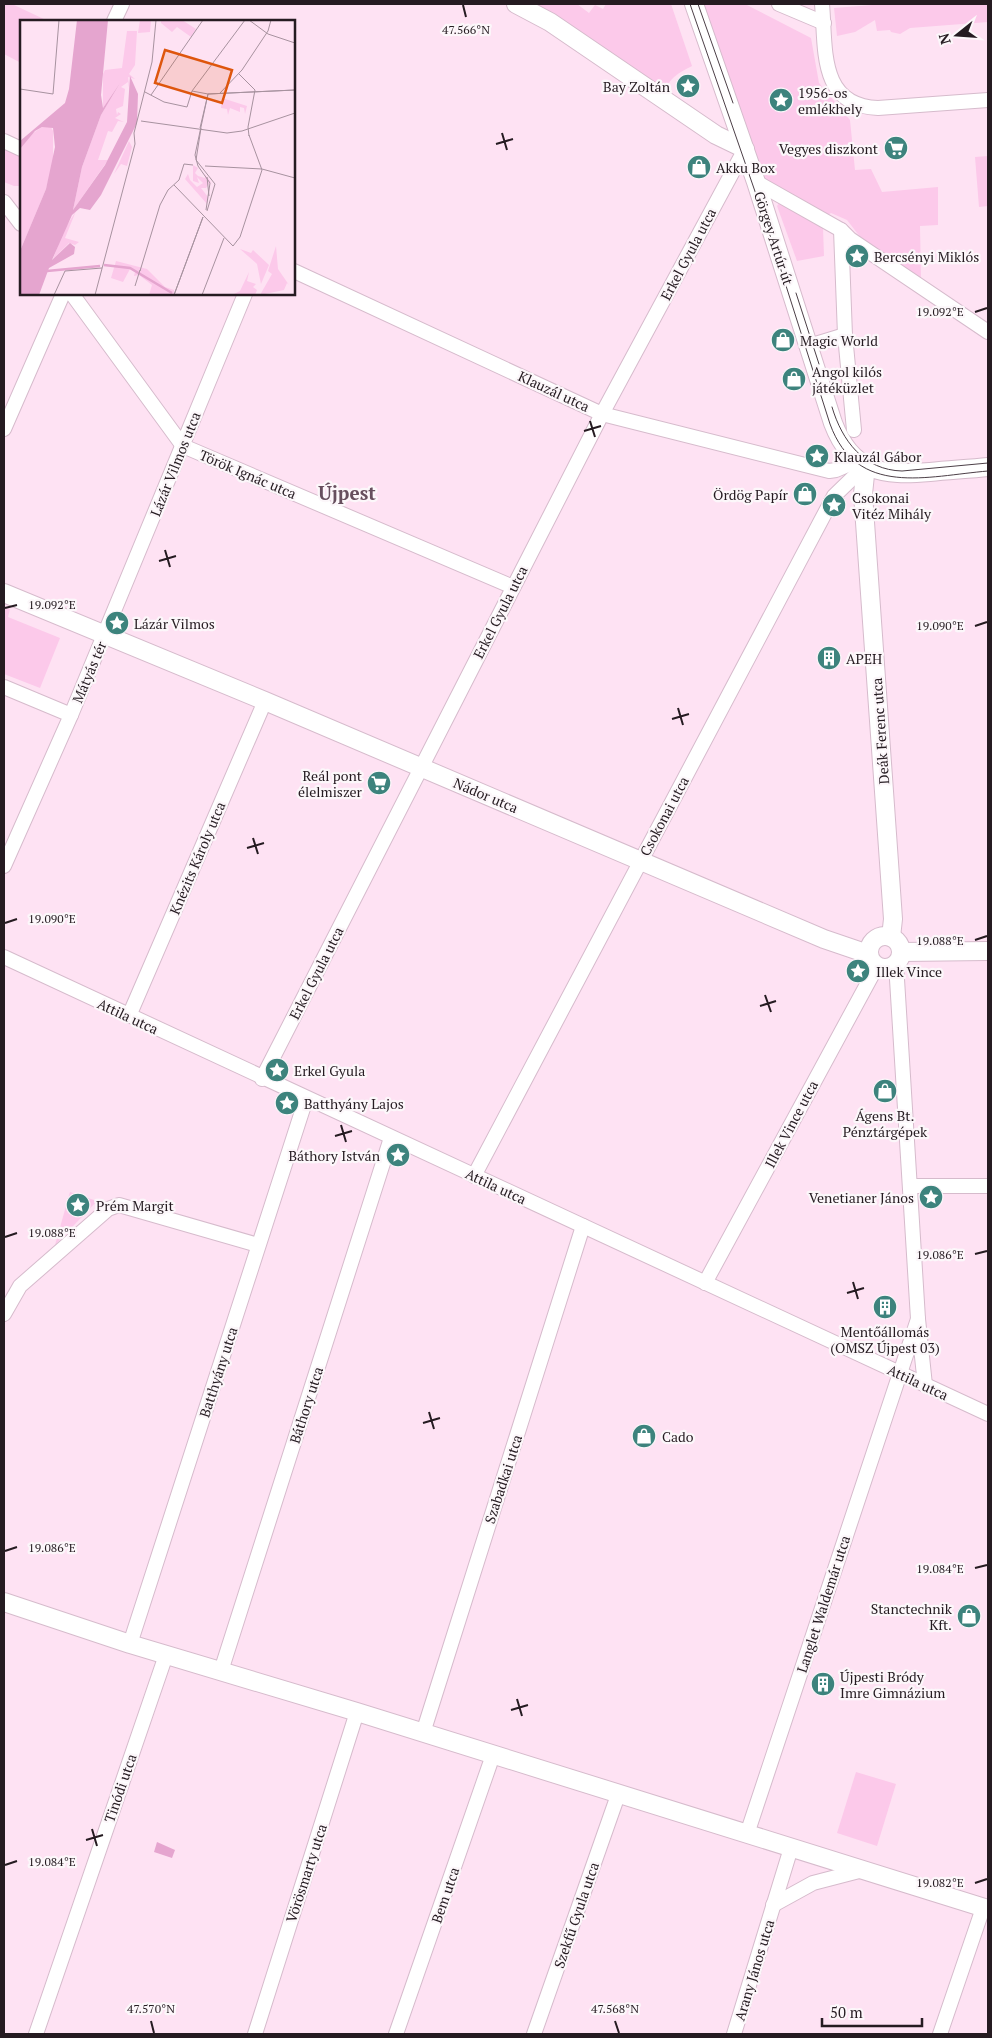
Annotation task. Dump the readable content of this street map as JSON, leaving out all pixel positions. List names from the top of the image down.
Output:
{
  "streets": {
    "street": [
      "Görgey Artúr út",
      "Erkel Gyula utca",
      "Klauzál utca",
      "Lázár Vilmos utca",
      "Török Ignác utca",
      "Mátyás tér",
      "Deák Ferenc utca",
      "Nádor utca",
      "Csokonai utca",
      "Knézits Károly utca",
      "Attila utca",
      "Illek Vince utca",
      "Batthyány utca",
      "Báthory utca",
      "Szabadkai utca",
      "Langlet Waldemár utca",
      "Tinódi utca",
      "Vörösmarty utca",
      "Bem utca",
      "Szekfű Gyula utca",
      "Arany János utca"
    ]
  },
  "crossings": [
    ["Görgey Artúr út", "Erkel Gyula utca"],
    ["Görgey Artúr út", "Deák Ferenc utca"],
    ["Görgey Artúr út", "Csokonai utca"],
    ["Erkel Gyula utca", "Klauzál utca"],
    ["Erkel Gyula utca", "Török Ignác utca"],
    ["Erkel Gyula utca", "Nádor utca"],
    ["Erkel Gyula utca", "Attila utca"],
    ["Lázár Vilmos utca", "Török Ignác utca"],
    ["Lázár Vilmos utca", "Mátyás tér"],
    ["Lázár Vilmos utca", "Nádor utca"],
    ["Mátyás tér", "Nádor utca"],
    ["Deák Ferenc utca", "Nádor utca"],
    ["Deák Ferenc utca", "Csokonai utca"],
    ["Deák Ferenc utca", "Illek Vince utca"],
    ["Nádor utca", "Csokonai utca"],
    ["Nádor utca", "Knézits Károly utca"],
    ["Nádor utca", "Illek Vince utca"],
    ["Csokonai utca", "Attila utca"],
    ["Knézits Károly utca", "Attila utca"],
    ["Attila utca", "Illek Vince utca"],
    ["Attila utca", "Batthyány utca"],
    ["Attila utca", "Báthory utca"],
    ["Attila utca", "Szabadkai utca"],
    ["Attila utca", "Langlet Waldemár utca"]
  ],
  "districts": ["Újpest"],
  "places": {
    "place": [
      "Bay Zoltán",
      "1956-os emlékhely",
      "Bercsényi Miklós",
      "Klauzál Gábor",
      "Csokonai Vitéz Mihály",
      "Lázár Vilmos",
      "Illek Vince",
      "Erkel Gyula",
      "Batthyány Lajos",
      "Báthory István",
      "Venetianer János",
      "Prém Margit"
    ],
    "supermarket": ["Vegyes diszkont", "Reál pont élelmiszer"],
    "shop": [
      "Akku Box",
      "Magic World",
      "Angol kilós játéküzlet",
      "Ördög Papír",
      "Ágens Bt. Pénztárgépek",
      "Cado",
      "Stanctechnik Kft."
    ],
    "building": ["APEH", "Mentőállomás (OMSZ Újpest 03)", "Újpesti Bródy Imre Gimnázium"]
  },
  "scale_bar": "50 m",
  "north": "left",
  "coordinates": [
    "47.566°N",
    "19.092°E",
    "19.090°E",
    "19.088°E",
    "19.086°E",
    "19.084°E",
    "19.082°E",
    "47.570°N",
    "47.568°N"
  ]
}
